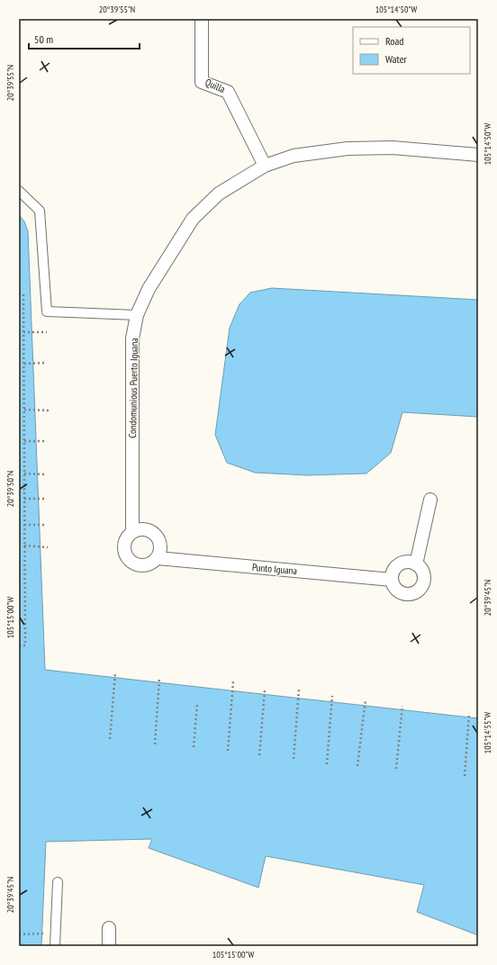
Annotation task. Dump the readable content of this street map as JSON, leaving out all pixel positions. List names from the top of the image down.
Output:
{
  "streets": {
    "street": ["Quilla", "Condomunious Puerto Iguana", "Punto Iguana"]
  },
  "crossings": [
    ["Quilla", "Condomunious Puerto Iguana"],
    ["Condomunious Puerto Iguana", "Punto Iguana"]
  ],
  "legend": ["Road", "Water"],
  "scale_bar": "50 m",
  "coordinates": [
    "20°39'55\"N",
    "105°14'50\"W",
    "20°39'50\"N",
    "20°39'45\"N",
    "105°15'00\"W",
    "105°14'55\"W"
  ]
}
